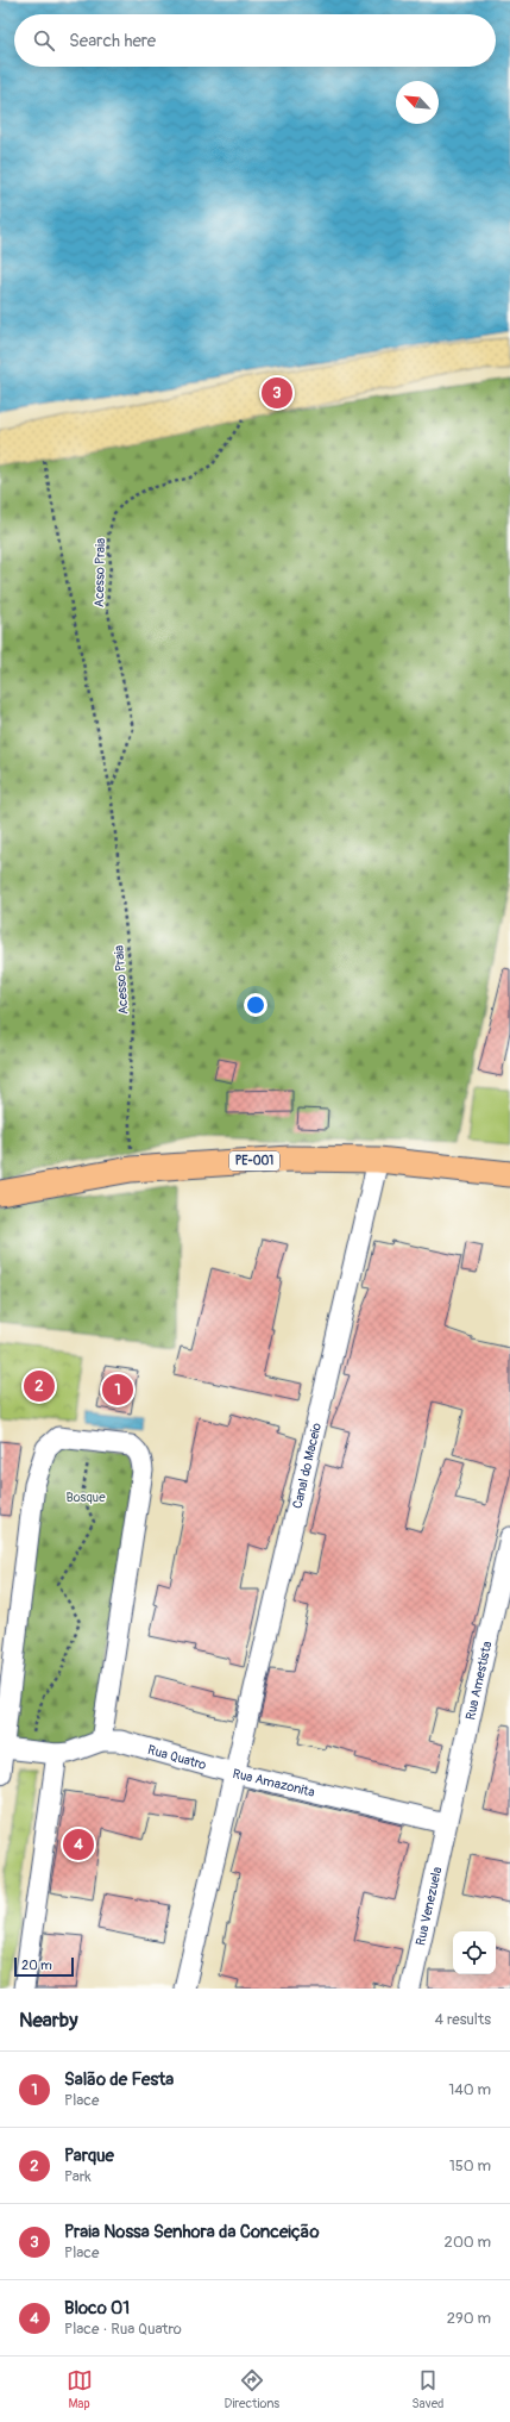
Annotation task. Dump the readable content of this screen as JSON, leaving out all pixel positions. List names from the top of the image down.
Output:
{
  "streets": {
    "main road": ["PE-001"],
    "street": [
      "Canal do Maceio",
      "Rua Amestista",
      "Rua Quatro",
      "Rua Amazonita",
      "Rua Venezuela"
    ],
    "path": ["Acesso Praia"]
  },
  "crossings": [
    ["Acesso Praia", "PE-001"],
    ["PE-001", "Canal do Maceio"],
    ["Canal do Maceio", "Rua Quatro"],
    ["Canal do Maceio", "Rua Amazonita"],
    ["Rua Amestista", "Rua Amazonita"],
    ["Rua Amestista", "Rua Venezuela"],
    ["Rua Quatro", "Rua Amazonita"],
    ["Rua Amazonita", "Rua Venezuela"]
  ],
  "parks": ["Bosque"],
  "scale_bar": "20 m",
  "north": "top left",
  "page": {
    "search": "Search here",
    "pins": [
      "3",
      "2",
      "1",
      "4"
    ],
    "scale": "20 m",
    "heading": ["Nearby", "4 results"],
    "list": [
      {
        "mark": "1",
        "name": "Salão de Festa",
        "note": "Place",
        "value": "140 m"
      },
      {
        "mark": "2",
        "name": "Parque",
        "note": "Park",
        "value": "150 m"
      },
      {
        "mark": "3",
        "name": "Praia Nossa Senhora da Conceição",
        "note": "Place",
        "value": "200 m"
      },
      {
        "mark": "4",
        "name": "Bloco 01",
        "note": "Place · Rua Quatro",
        "value": "290 m"
      }
    ],
    "nav": ["Map", "Directions", "Saved"]
  }
}
